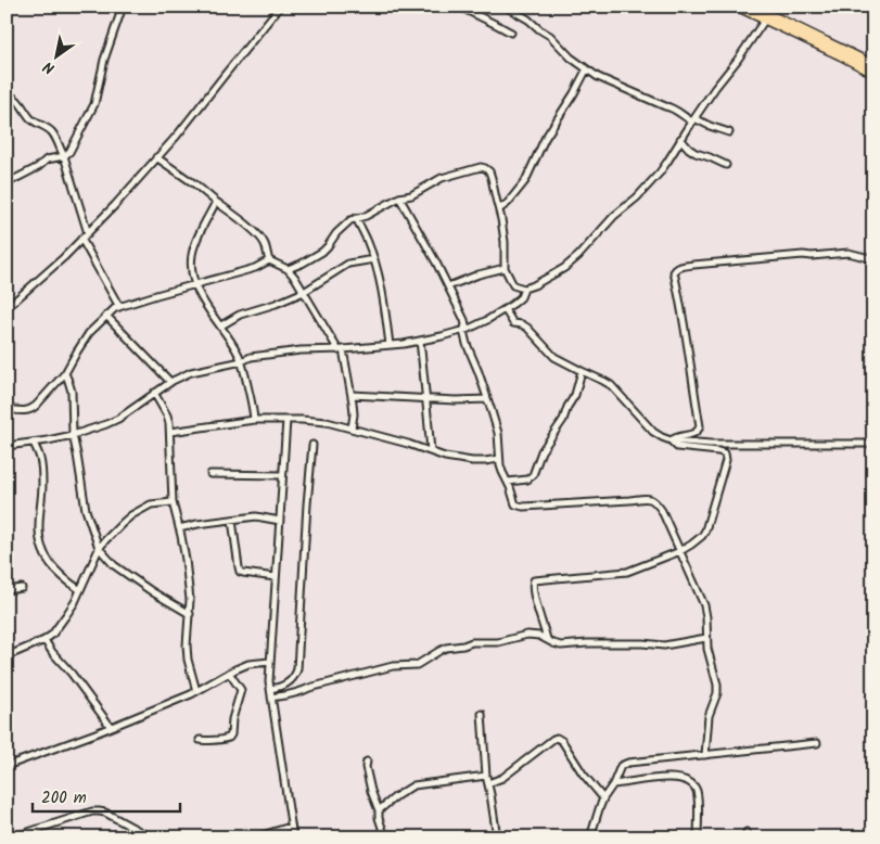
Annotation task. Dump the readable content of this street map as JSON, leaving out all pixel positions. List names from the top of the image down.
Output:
{
  "scale_bar": "200 m",
  "north": "bottom left"
}
